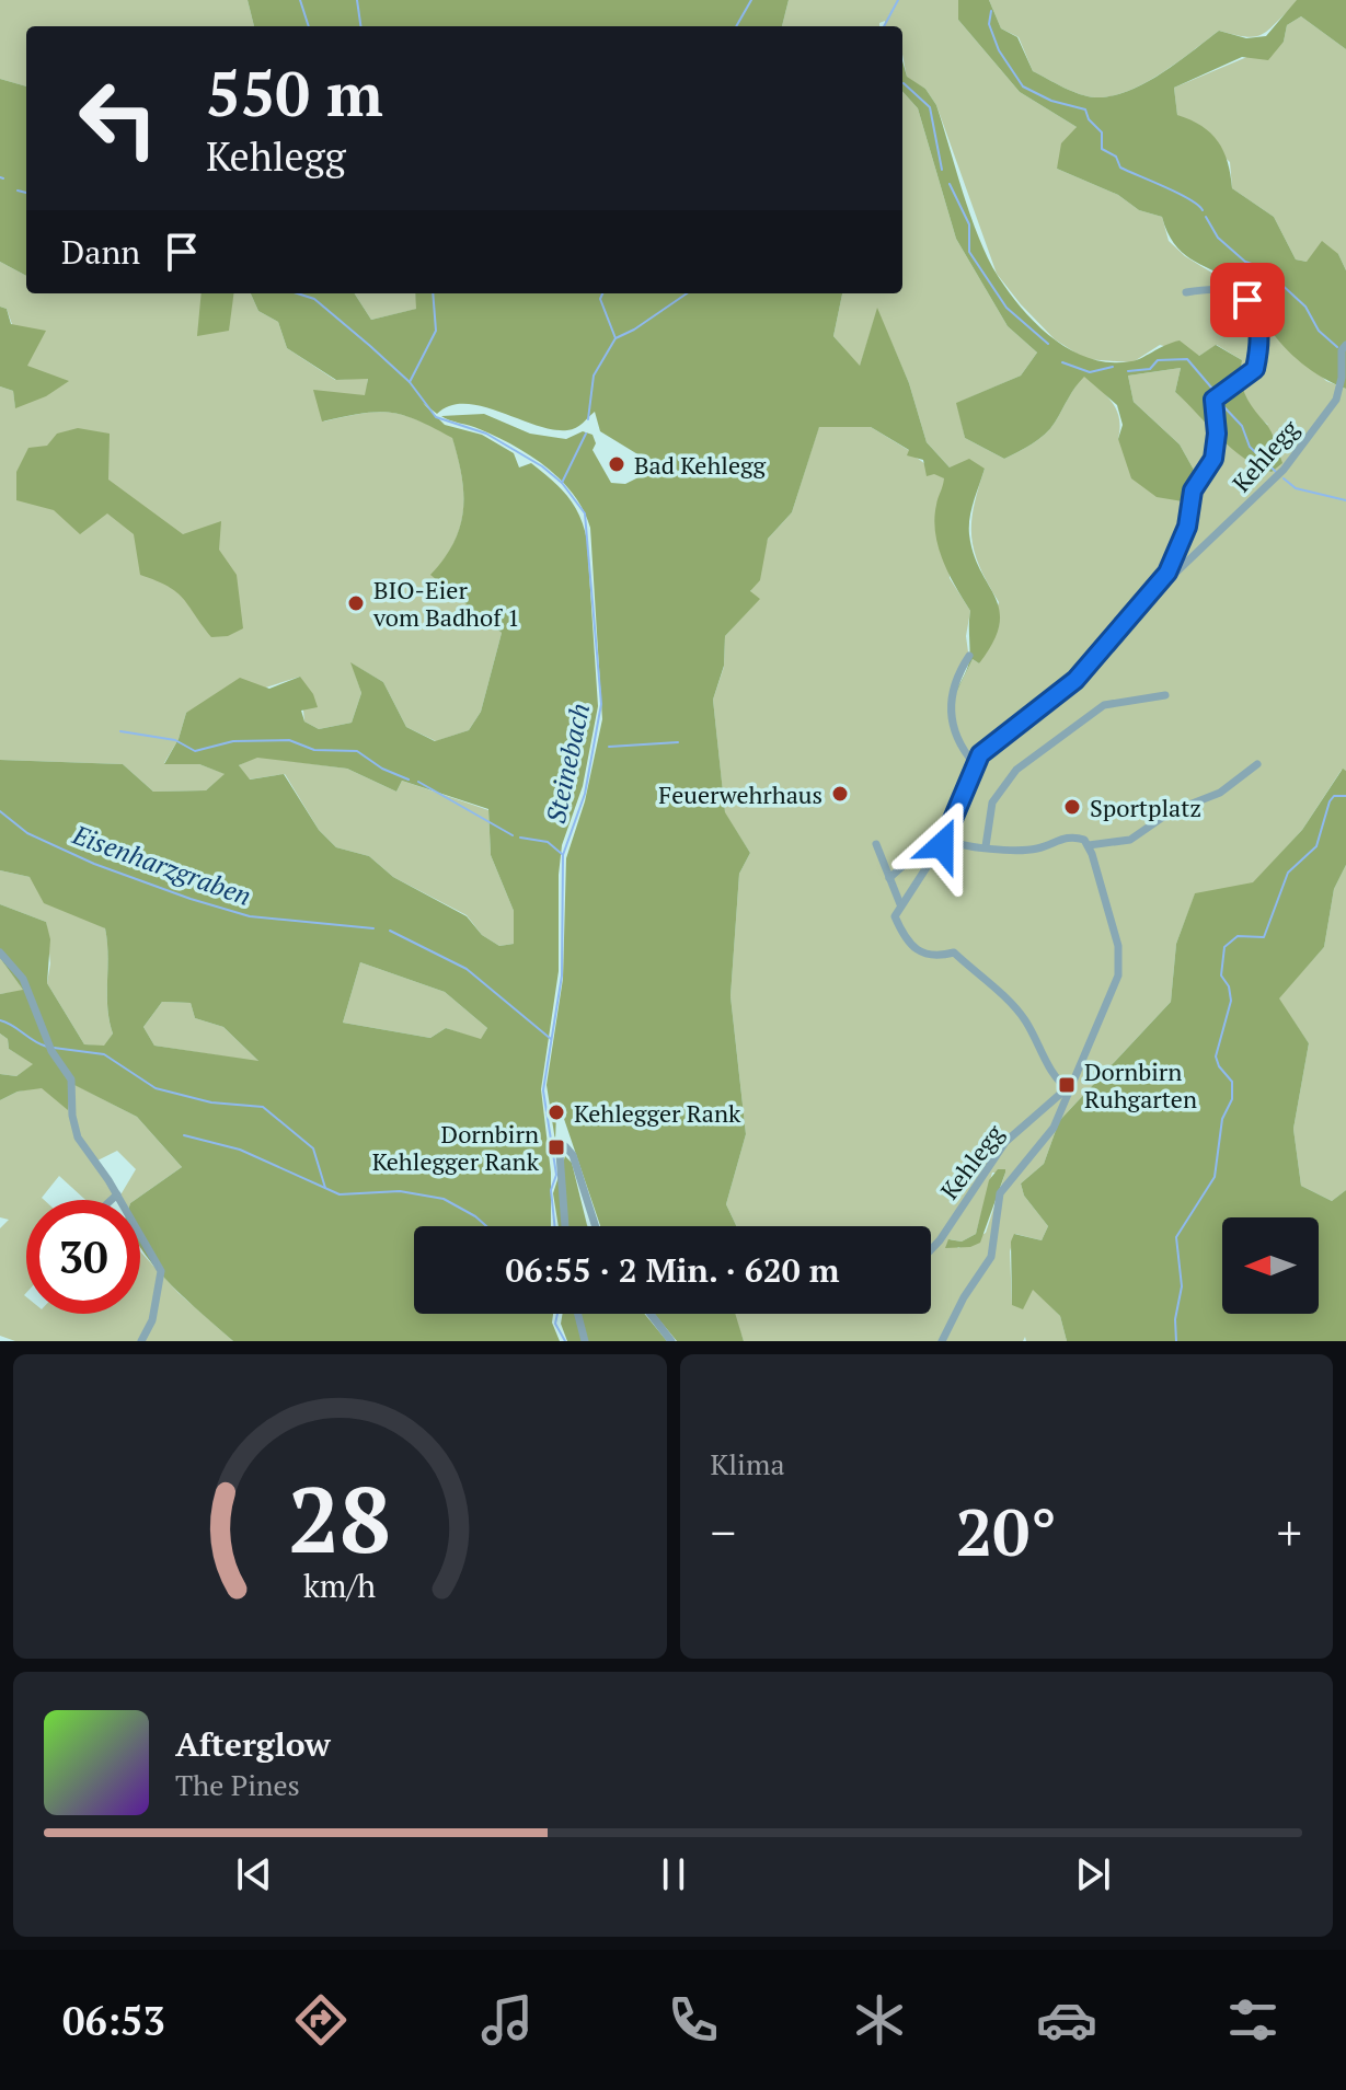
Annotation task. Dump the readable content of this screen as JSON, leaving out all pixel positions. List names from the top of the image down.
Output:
{
  "streets": {
    "street": ["Kehlegg"]
  },
  "water": ["Steinebach", "Eisenharzgraben"],
  "places": {
    "other": [
      "Bad Kehlegg",
      "BIO-Eier vom Badhof 1",
      "Feuerwehrhaus",
      "Sportplatz",
      "Kehlegger Rank"
    ],
    "transit": ["Dornbirn Ruhgarten", "Dornbirn Kehlegger Rank"]
  },
  "north": "left",
  "page": {
    "turn": ["550 m", "Kehlegg"],
    "then": "Dann",
    "limit": "30",
    "trip": "06:55 · 2 Min. · 620 m",
    "tile": "Klima",
    "heat": ["−", "20°", "+"],
    "song": ["Afterglow", "The Pines"],
    "tabs": "06:53",
    "gauge": ["28", "km/h"]
  }
}
